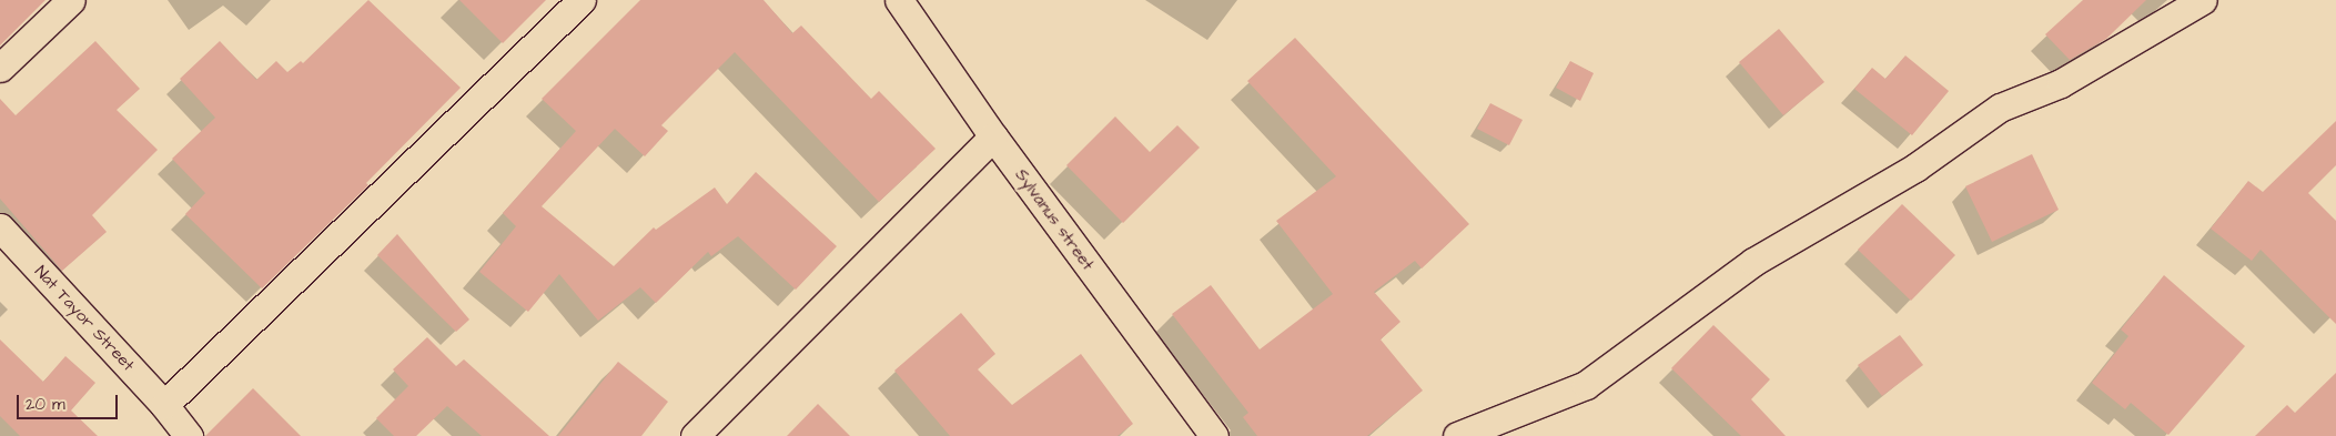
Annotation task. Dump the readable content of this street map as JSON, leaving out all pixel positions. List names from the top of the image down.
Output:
{
  "streets": {
    "street": ["Sylvanus street", "Nat Tayor Street"]
  },
  "scale_bar": "20 m"
}
